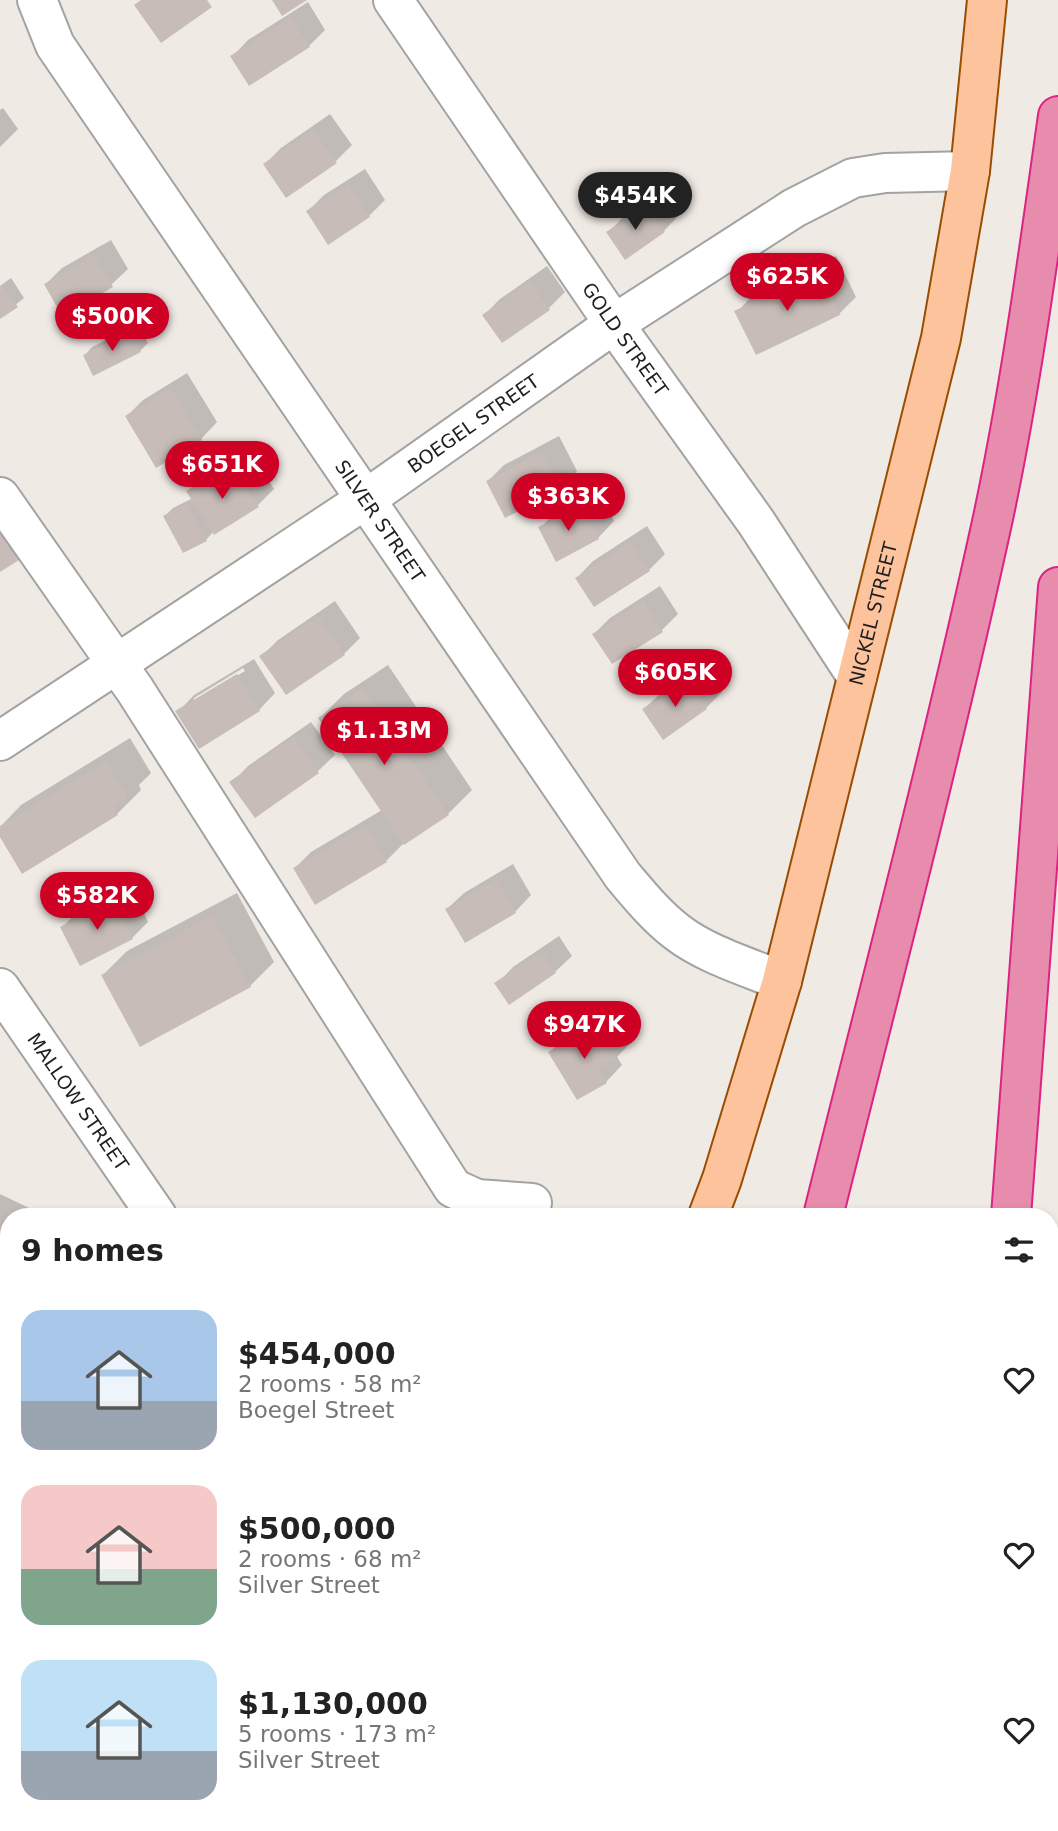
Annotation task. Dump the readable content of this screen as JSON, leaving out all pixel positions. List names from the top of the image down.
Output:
{
  "streets": {
    "main road": ["NICKEL STREET"],
    "street": [
      "GOLD STREET",
      "BOEGEL STREET",
      "SILVER STREET",
      "MALLOW STREET"
    ]
  },
  "crossings": [
    ["GOLD STREET", "BOEGEL STREET"],
    ["GOLD STREET", "NICKEL STREET"],
    ["BOEGEL STREET", "SILVER STREET"],
    ["BOEGEL STREET", "NICKEL STREET"],
    ["SILVER STREET", "NICKEL STREET"]
  ],
  "page": {
    "price": [
      "$454K",
      "$625K",
      "$500K",
      "$651K",
      "$363K",
      "$605K",
      "$1.13M",
      "$582K",
      "$947K"
    ],
    "heading": "9 homes",
    "list": [
      {
        "name": "$454,000",
        "note": "2 rooms · 58 m² · Boegel Street"
      },
      {
        "name": "$500,000",
        "note": "2 rooms · 68 m² · Silver Street"
      },
      {
        "name": "$1,130,000",
        "note": "5 rooms · 173 m² · Silver Street"
      }
    ]
  }
}
